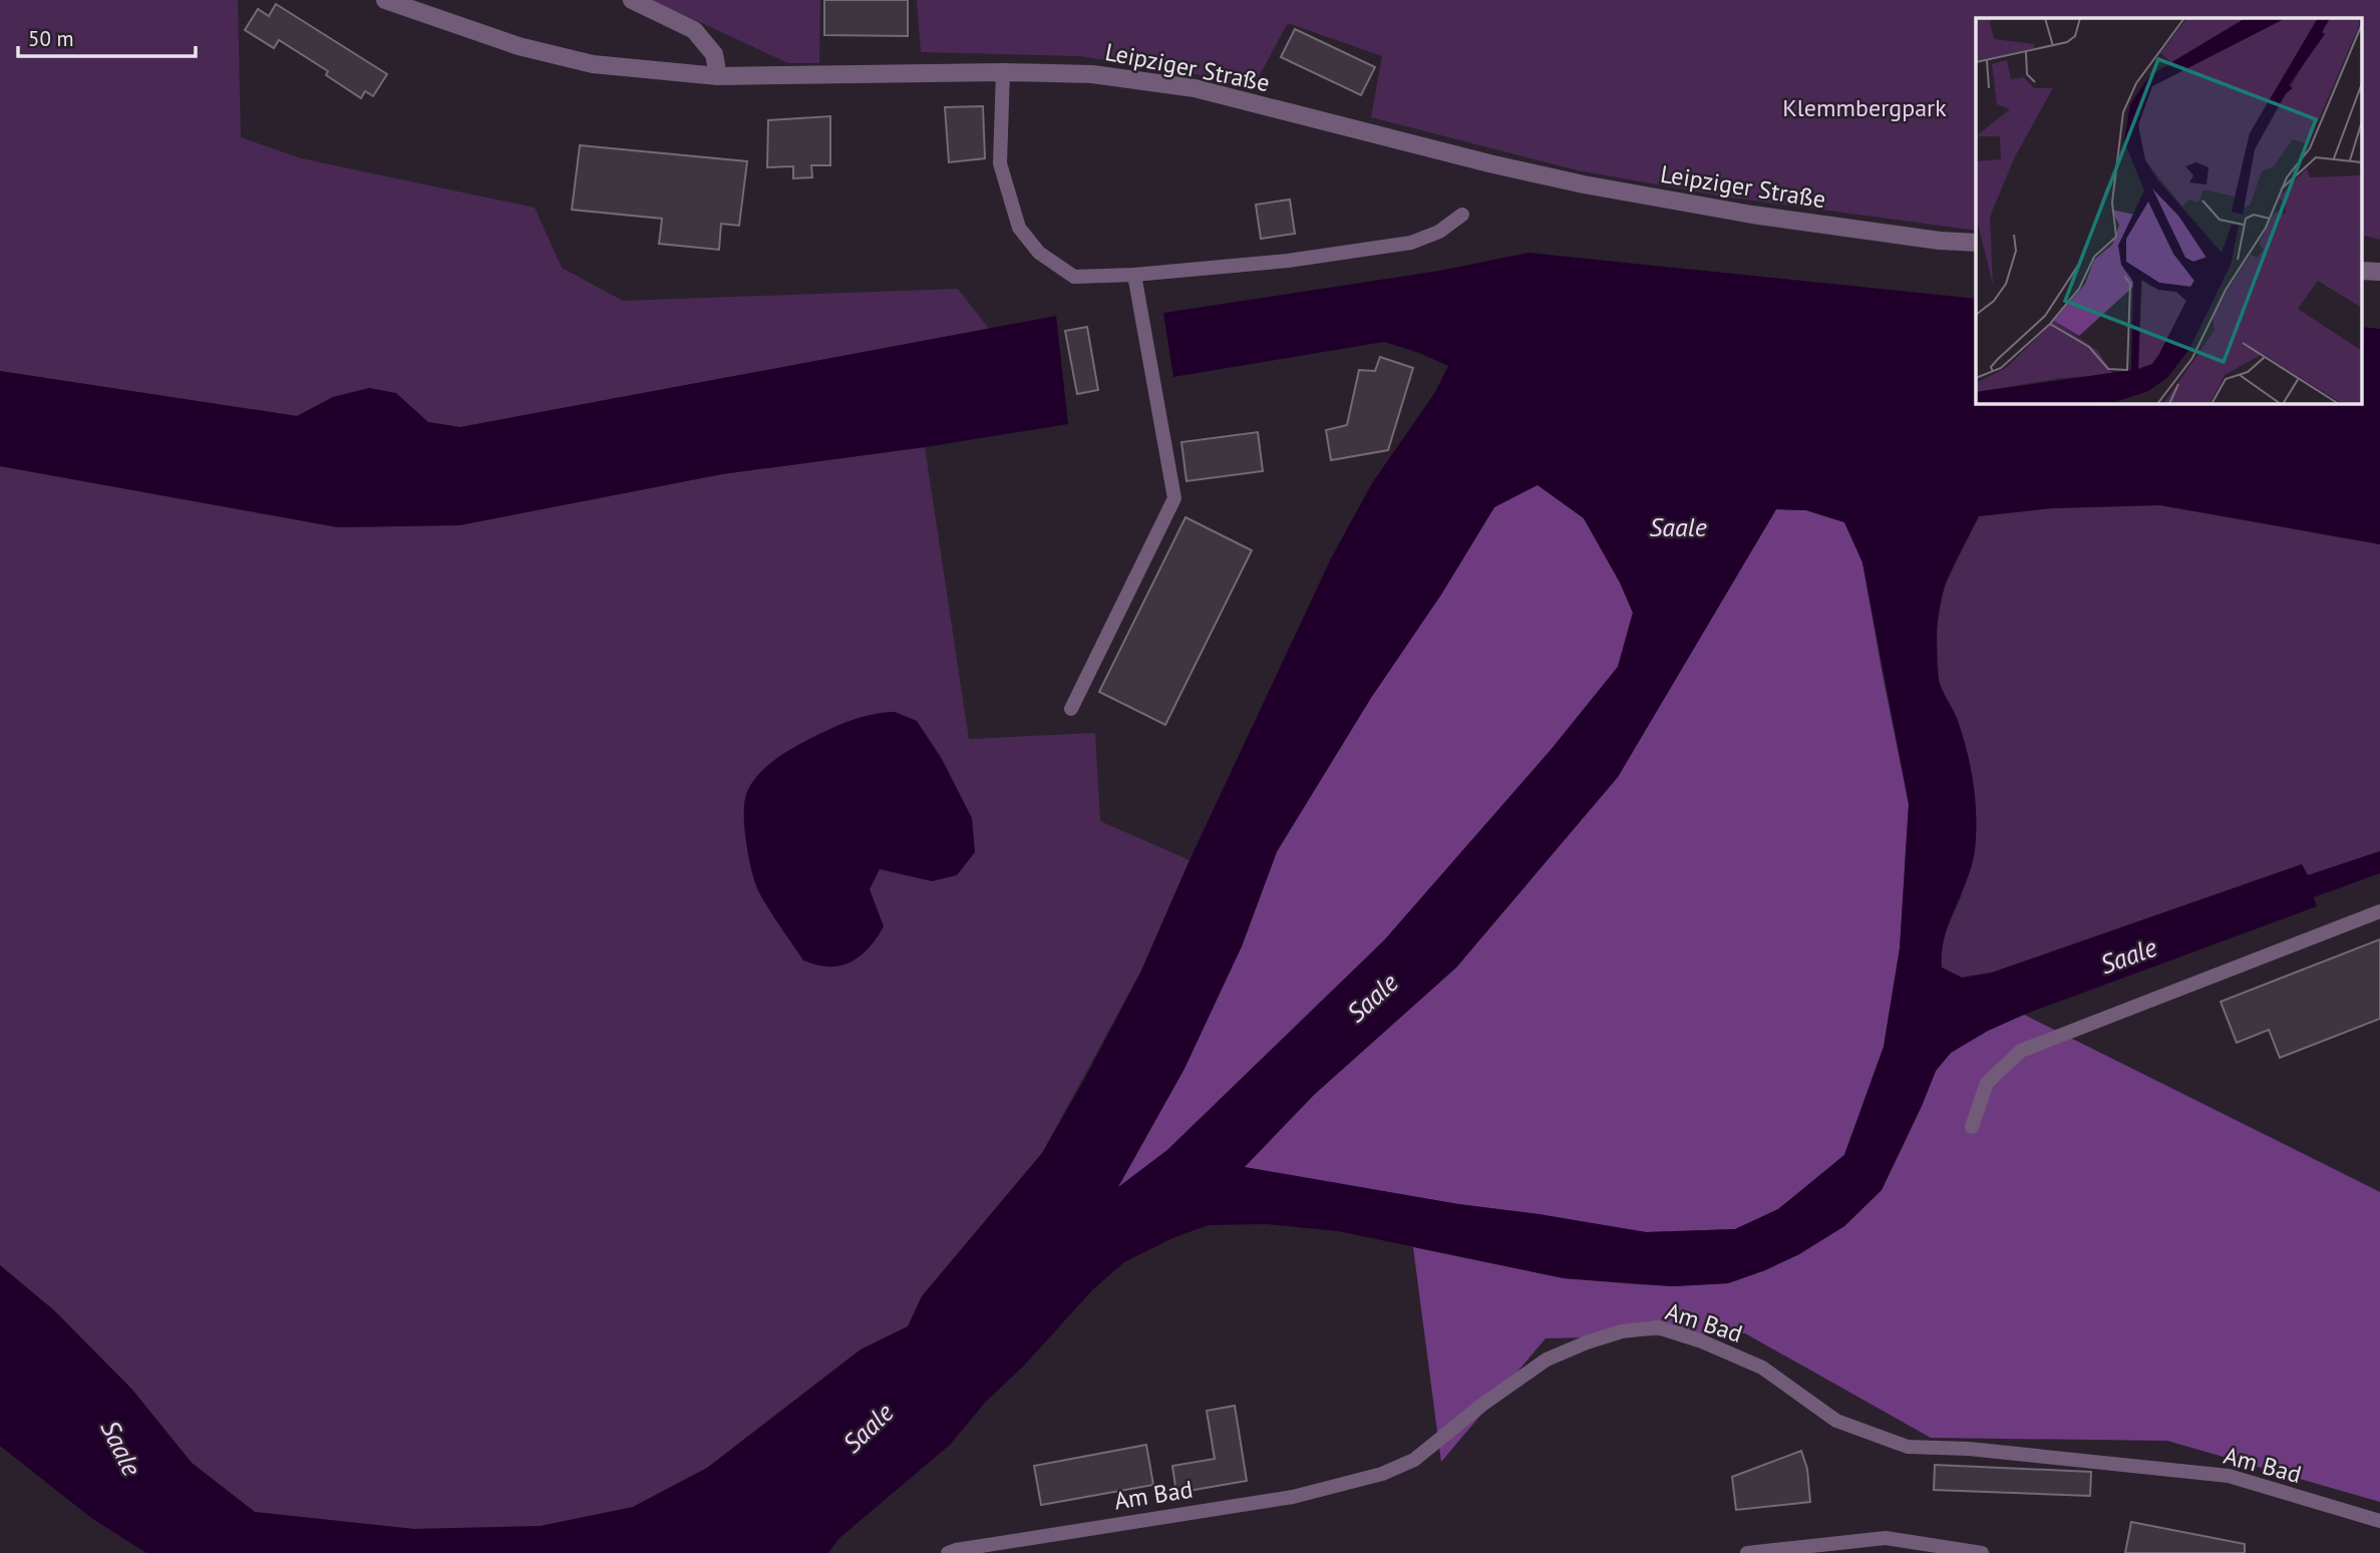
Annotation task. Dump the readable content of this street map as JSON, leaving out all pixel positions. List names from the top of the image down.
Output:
{
  "streets": {
    "street": ["Leipziger Straße"],
    "lane": ["Am Bad"]
  },
  "water": ["Saale"],
  "parks": ["Klemmbergpark"],
  "scale_bar": "50 m"
}
